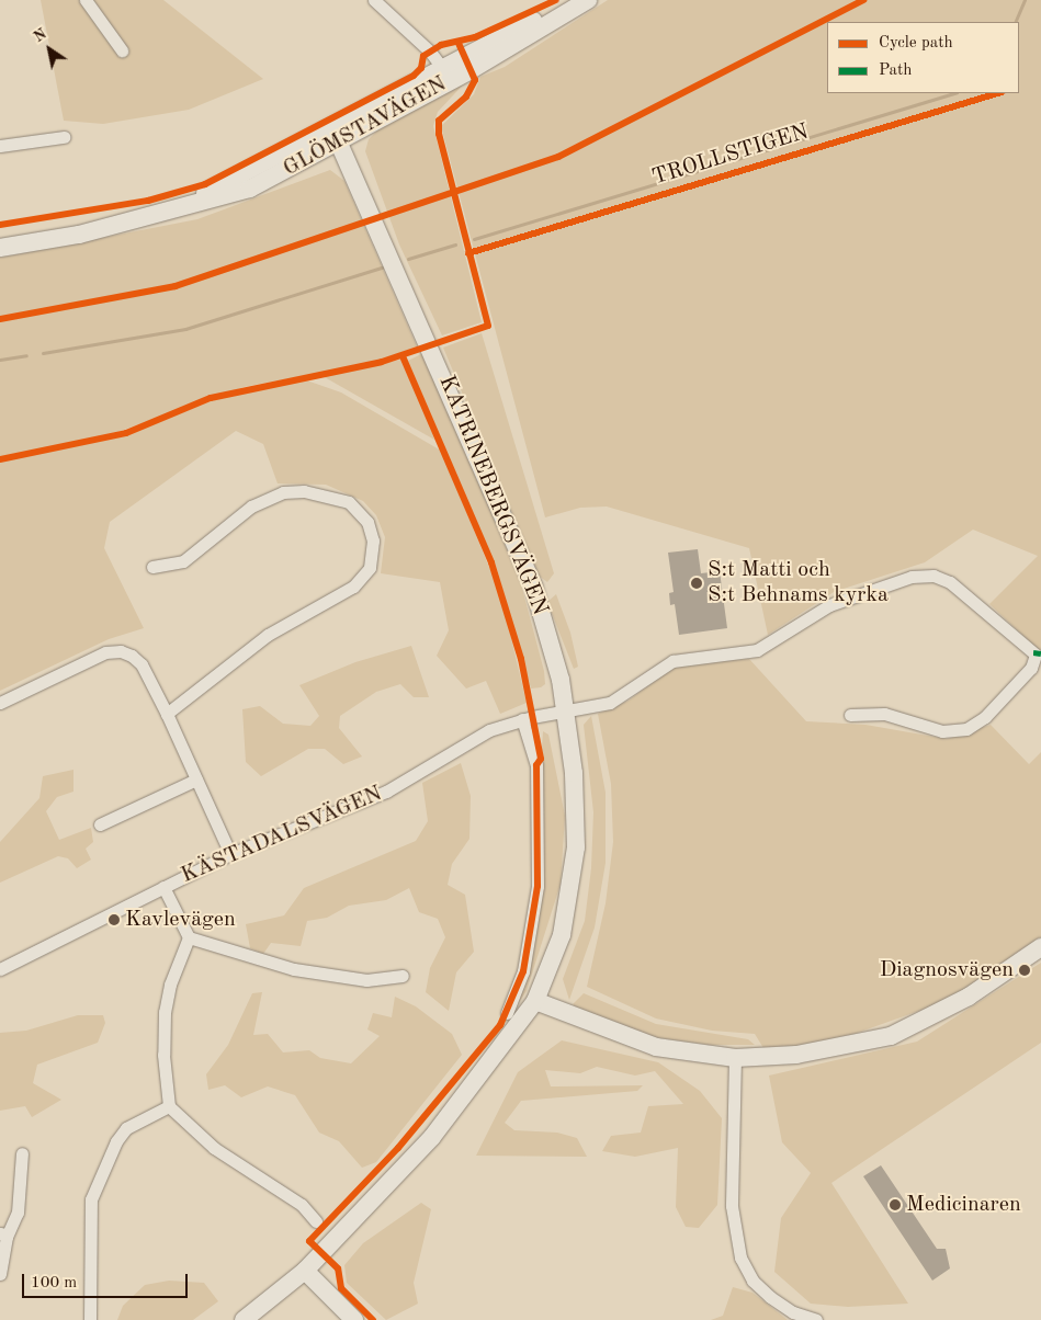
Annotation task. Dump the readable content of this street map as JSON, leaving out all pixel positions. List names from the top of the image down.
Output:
{
  "streets": {
    "street": ["GLÖMSTAVÄGEN", "KATRINEBERGSVÄGEN", "KÄSTADALSVÄGEN"],
    "cycle path": ["TROLLSTIGEN"]
  },
  "crossings": [
    ["GLÖMSTAVÄGEN", "KATRINEBERGSVÄGEN"],
    ["KATRINEBERGSVÄGEN", "KÄSTADALSVÄGEN"]
  ],
  "places": [
    "S:t Matti och S:t Behnams kyrka",
    "Kavlevägen",
    "Diagnosvägen",
    "Medicinaren"
  ],
  "legend": ["Cycle path", "Path"],
  "scale_bar": "100 m",
  "north": "top left"
}
